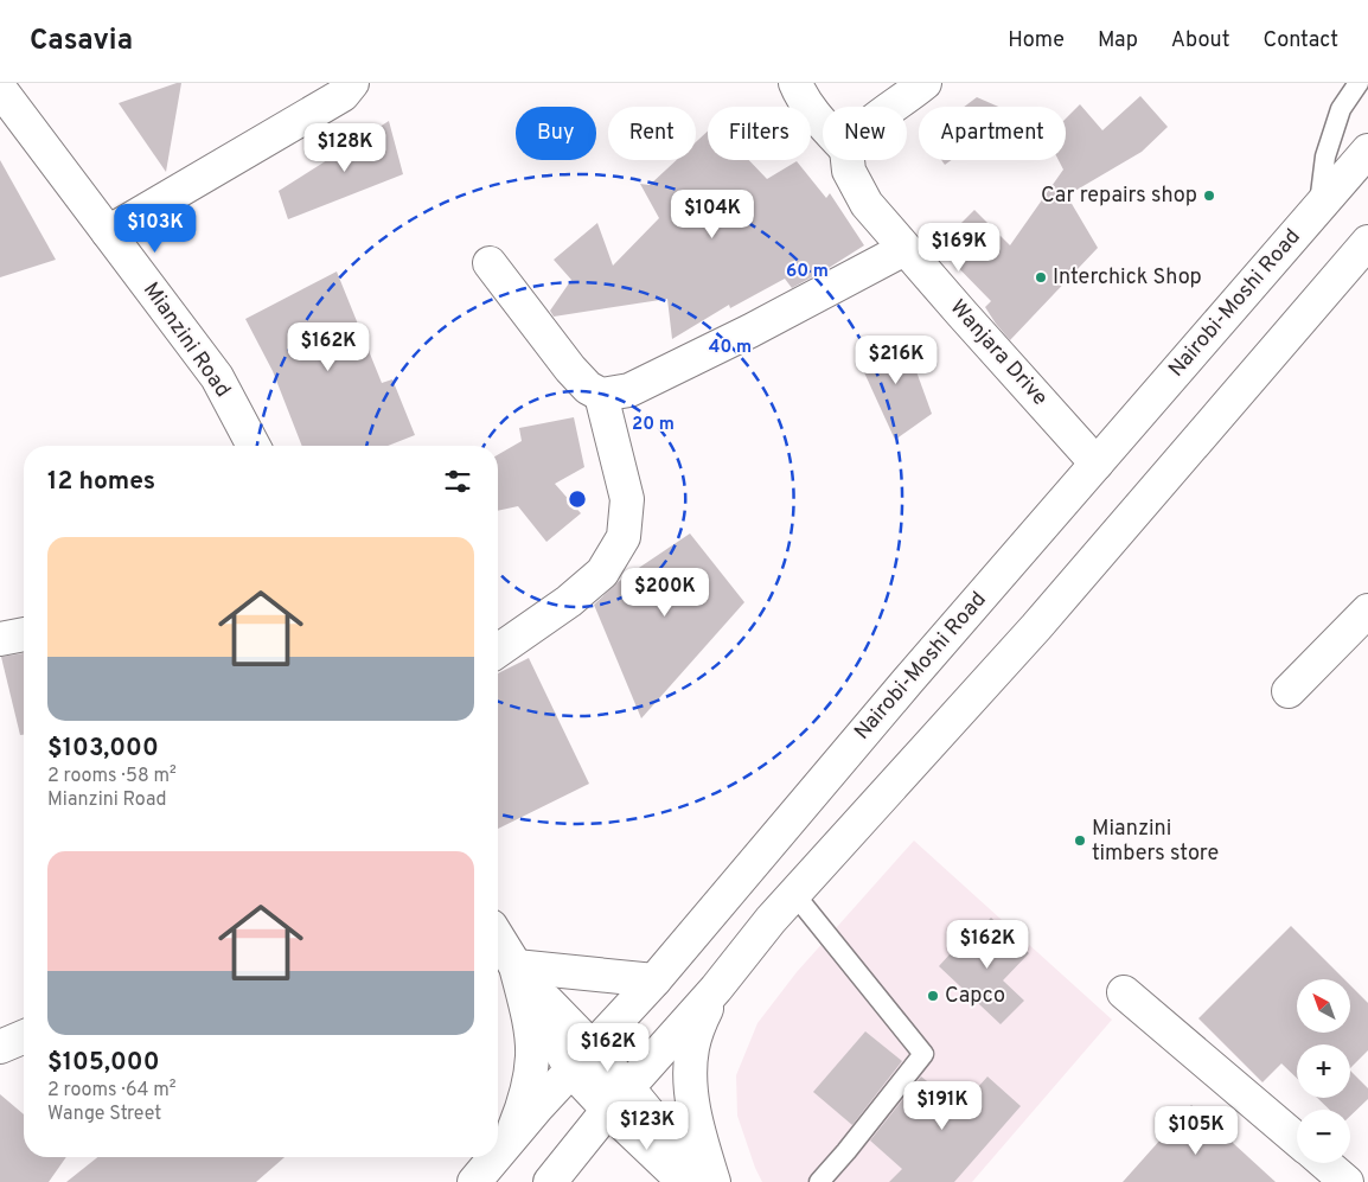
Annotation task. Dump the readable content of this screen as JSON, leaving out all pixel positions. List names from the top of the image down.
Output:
{
  "streets": {
    "main road": ["Nairobi-Moshi Road", "Mianzini Road", "Wanjara Drive"]
  },
  "crossings": [
    ["Nairobi-Moshi Road", "Wanjara Drive"]
  ],
  "places": [
    "Car repairs shop",
    "Interchick Shop",
    "Mianzini timbers store",
    "Capco"
  ],
  "north": "top left",
  "page": {
    "header": "Casavia",
    "nav": [
      "Home",
      "Map",
      "About",
      "Contact"
    ],
    "chip": [
      "Buy",
      "Rent",
      "Filters",
      "New",
      "Apartment"
    ],
    "price": [
      "$128K",
      "$104K",
      "$103K",
      "$169K",
      "$162K",
      "$216K",
      "$200K",
      "$162K",
      "$162K",
      "$191K",
      "$123K",
      "$105K"
    ],
    "heading": "12 homes",
    "list": [
      {
        "name": "$103,000",
        "note": "2 rooms · 58 m² · Mianzini Road"
      },
      {
        "name": "$105,000",
        "note": "2 rooms · 64 m² · Wange Street"
      }
    ],
    "map_buttons": ["+", "−"]
  },
  "rings": ["60 m", "40 m", "20 m"]
}
